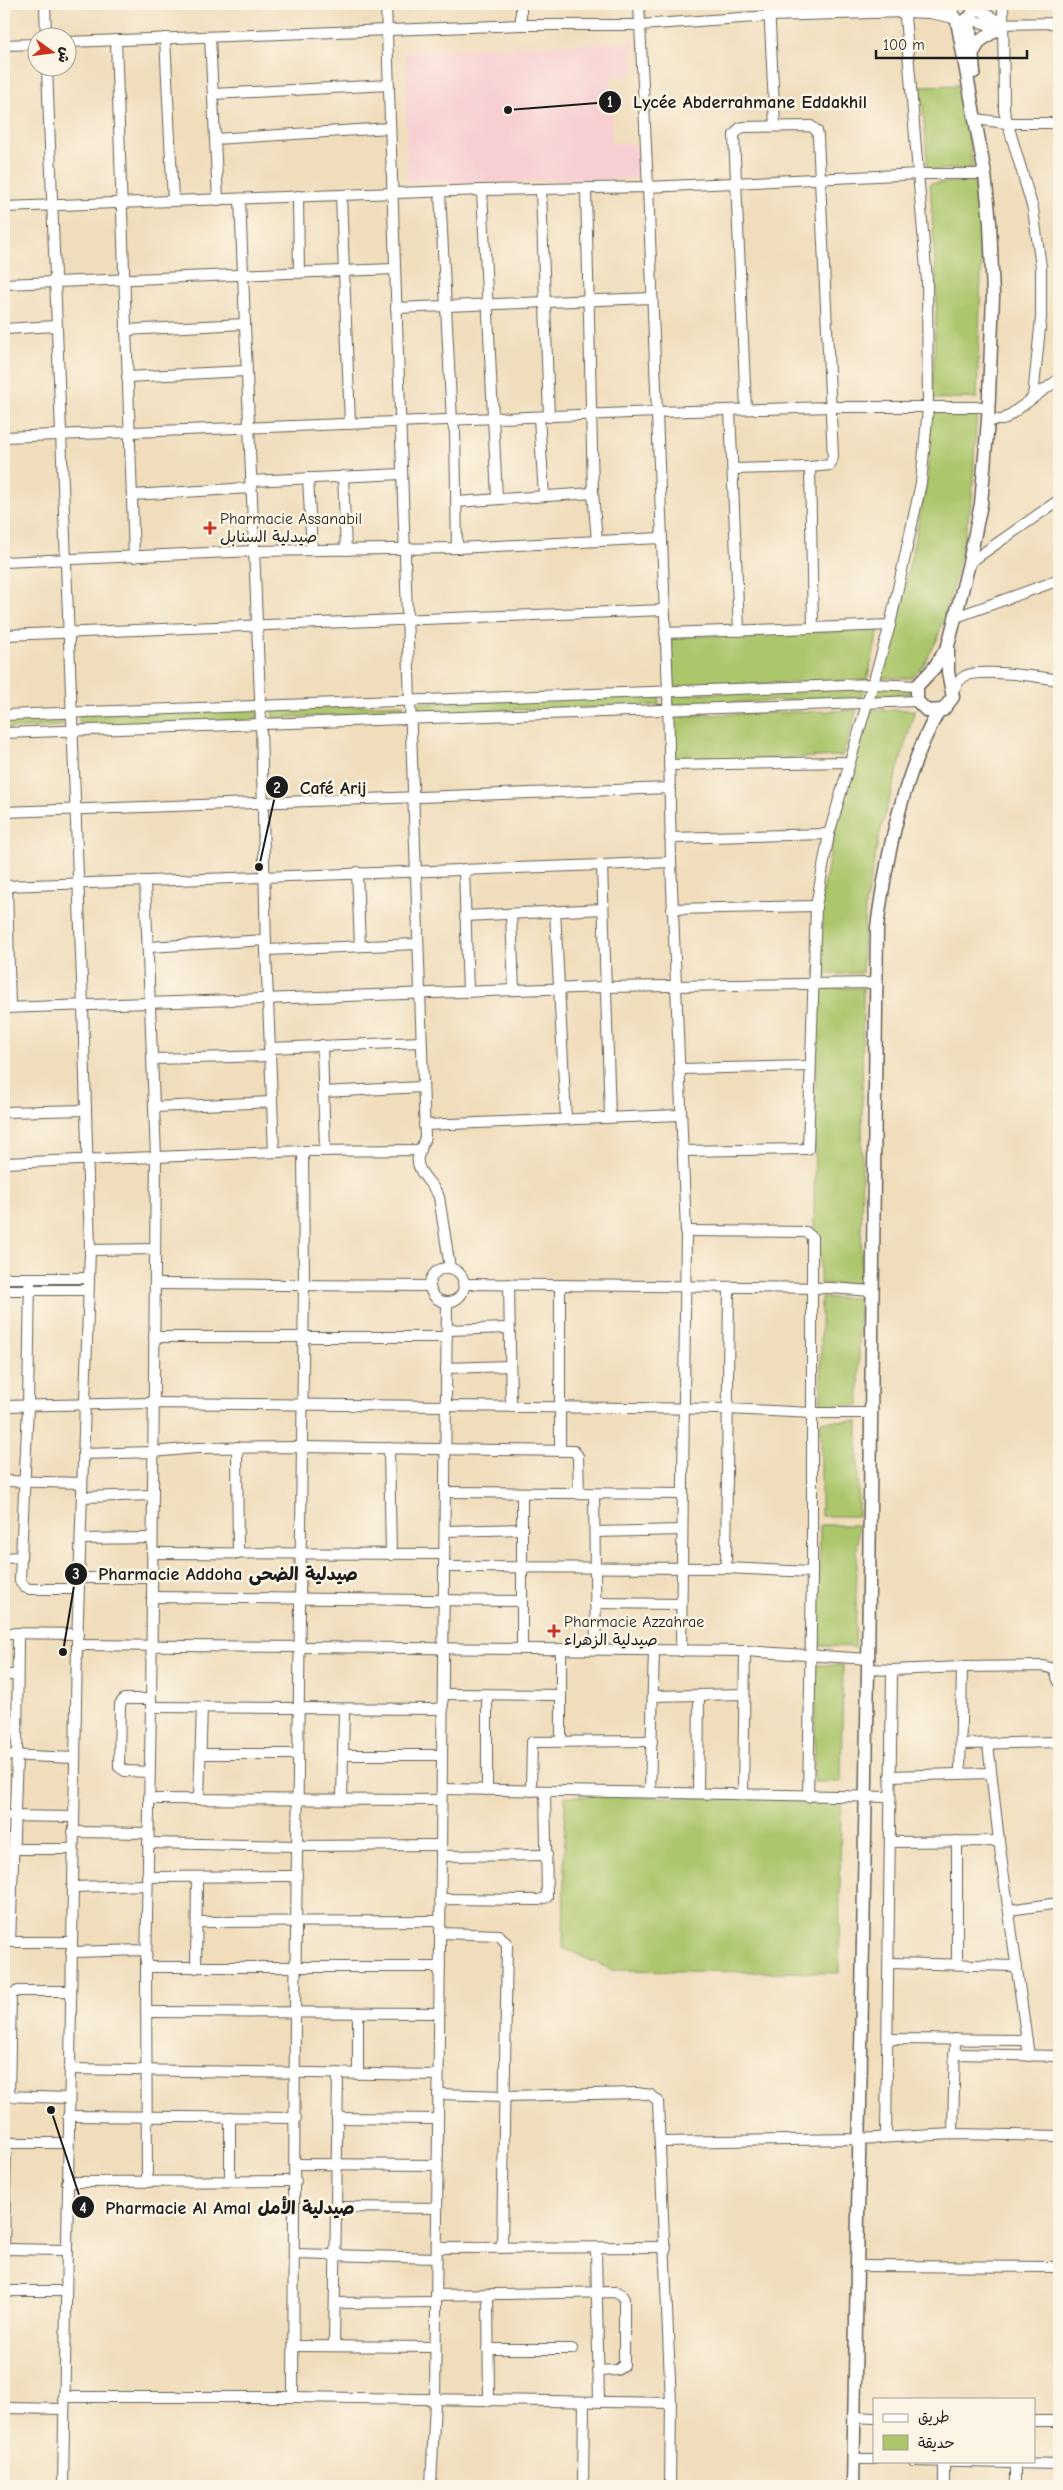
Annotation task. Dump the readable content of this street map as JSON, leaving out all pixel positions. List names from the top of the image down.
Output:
{
  "places": {
    "other": [
      "Lycée Abderrahmane Eddakhil",
      "Café Arij",
      "Pharmacie Addoha صيدلية الضحى",
      "Pharmacie Al Amal صيدلية الأمل"
    ],
    "health": ["Pharmacie Assanabil صيدلية السنابل", "Pharmacie Azzahrae صيدلية الزهراء"]
  },
  "legend": ["طريق", "حديقة"],
  "scale_bar": "100 m",
  "north": "right"
}
